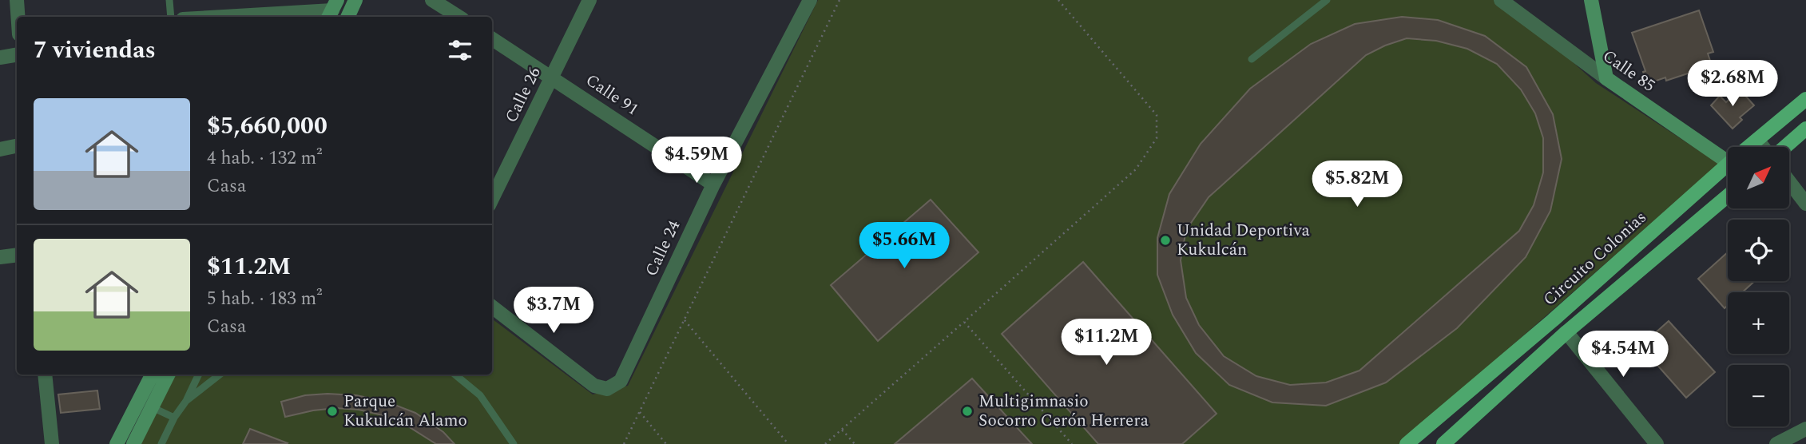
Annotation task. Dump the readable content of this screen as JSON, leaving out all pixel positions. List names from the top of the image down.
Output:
{
  "streets": {
    "main road": ["Calle 85", "Circuito Colonias"],
    "street": ["Calle 26", "Calle 91", "Calle 24"]
  },
  "crossings": [
    ["Calle 26", "Calle 91"],
    ["Calle 91", "Calle 24"]
  ],
  "places": ["Unidad Deportiva Kukulcán", "Parque Kukulcán Alamo", "Multigimnasio Socorro Cerón Herrera"],
  "north": "top right",
  "page": {
    "heading": "7 viviendas",
    "price": [
      "$2.68M",
      "$4.59M",
      "$5.82M",
      "$5.66M",
      "$3.7M",
      "$11.2M",
      "$4.54M"
    ],
    "list": [
      {
        "name": "$5,660,000",
        "note": "4 hab. · 132 m² · Casa"
      },
      {
        "name": "$11.2M",
        "note": "5 hab. · 183 m² · Casa"
      }
    ],
    "map_buttons": ["+", "−"]
  }
}
